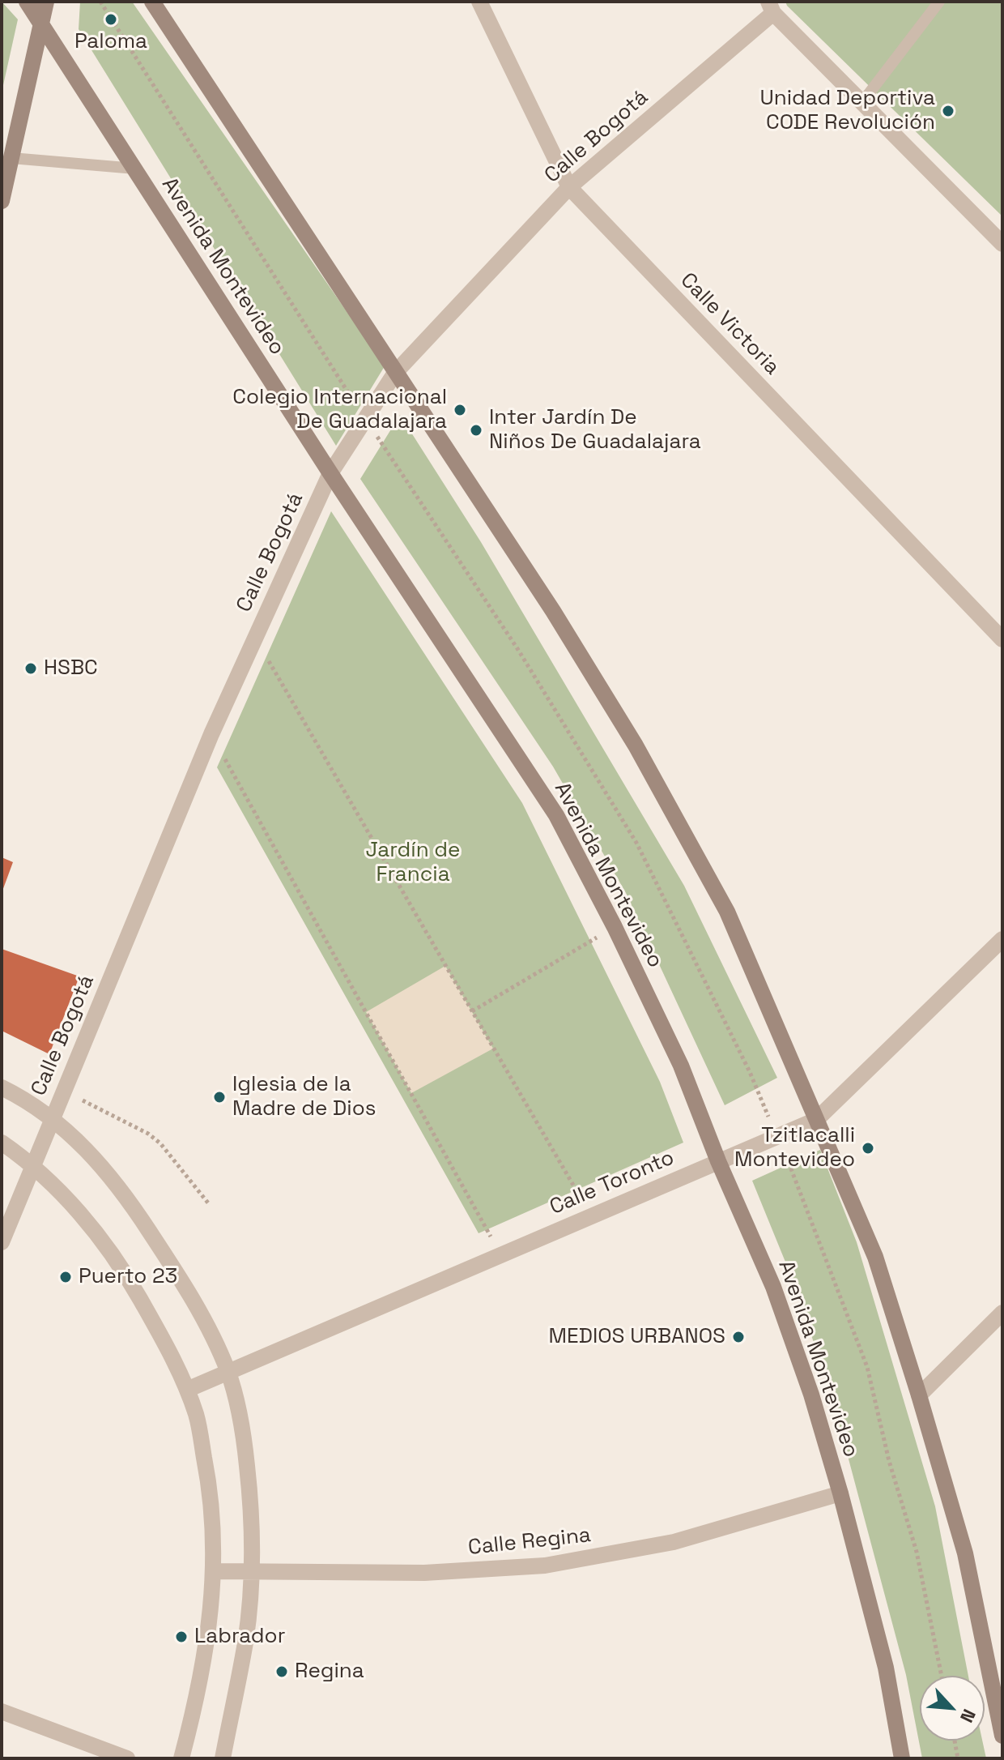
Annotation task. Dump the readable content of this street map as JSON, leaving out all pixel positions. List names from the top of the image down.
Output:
{
  "streets": {
    "street": [
      "Calle Bogotá",
      "Avenida Montevideo",
      "Calle Victoria",
      "Calle Toronto",
      "Calle Regina"
    ]
  },
  "crossings": [
    ["Calle Bogotá", "Avenida Montevideo"],
    ["Calle Bogotá", "Calle Victoria"],
    ["Avenida Montevideo", "Calle Toronto"],
    ["Avenida Montevideo", "Calle Regina"]
  ],
  "parks": ["Jardín de Francia"],
  "places": [
    "Paloma",
    "Unidad Deportiva CODE Revolución",
    "Colegio Internacional De Guadalajara",
    "Inter Jardín De Niños De Guadalajara",
    "HSBC",
    "Iglesia de la Madre de Dios",
    "Tzitlacalli Montevideo",
    "Puerto 23",
    "MEDIOS URBANOS",
    "Labrador",
    "Regina"
  ],
  "north": "bottom right"
}
